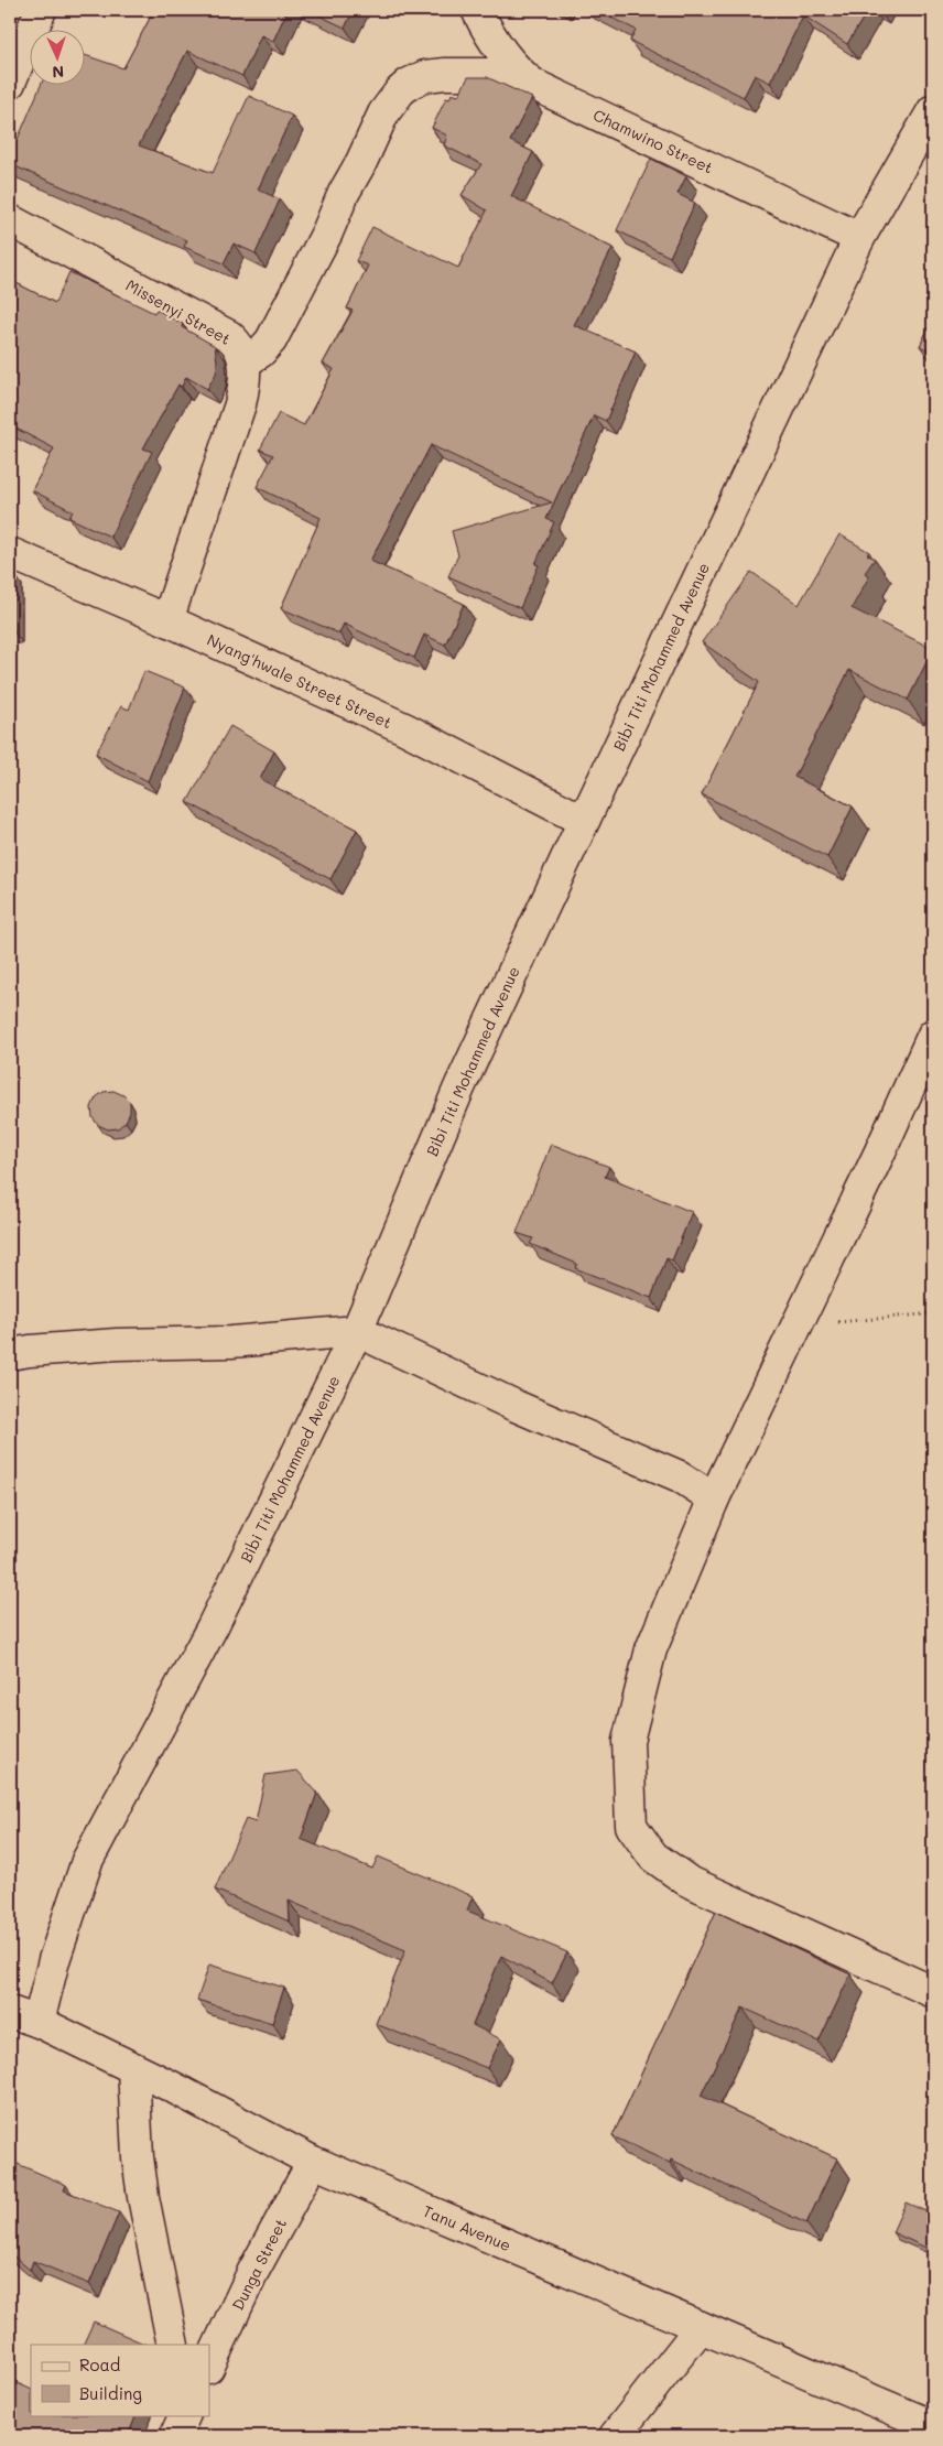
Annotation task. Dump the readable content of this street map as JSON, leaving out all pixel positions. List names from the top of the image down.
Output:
{
  "streets": {
    "street": [
      "Chamwino Street",
      "Missenyi Street",
      "Bibi Titi Mohammed Avenue",
      "Nyang'hwale Street Street",
      "Tanu Avenue",
      "Dunga Street"
    ]
  },
  "crossings": [
    ["Chamwino Street", "Bibi Titi Mohammed Avenue"],
    ["Bibi Titi Mohammed Avenue", "Nyang'hwale Street Street"],
    ["Bibi Titi Mohammed Avenue", "Tanu Avenue"],
    ["Tanu Avenue", "Dunga Street"]
  ],
  "legend": ["Road", "Building"],
  "north": "bottom"
}
